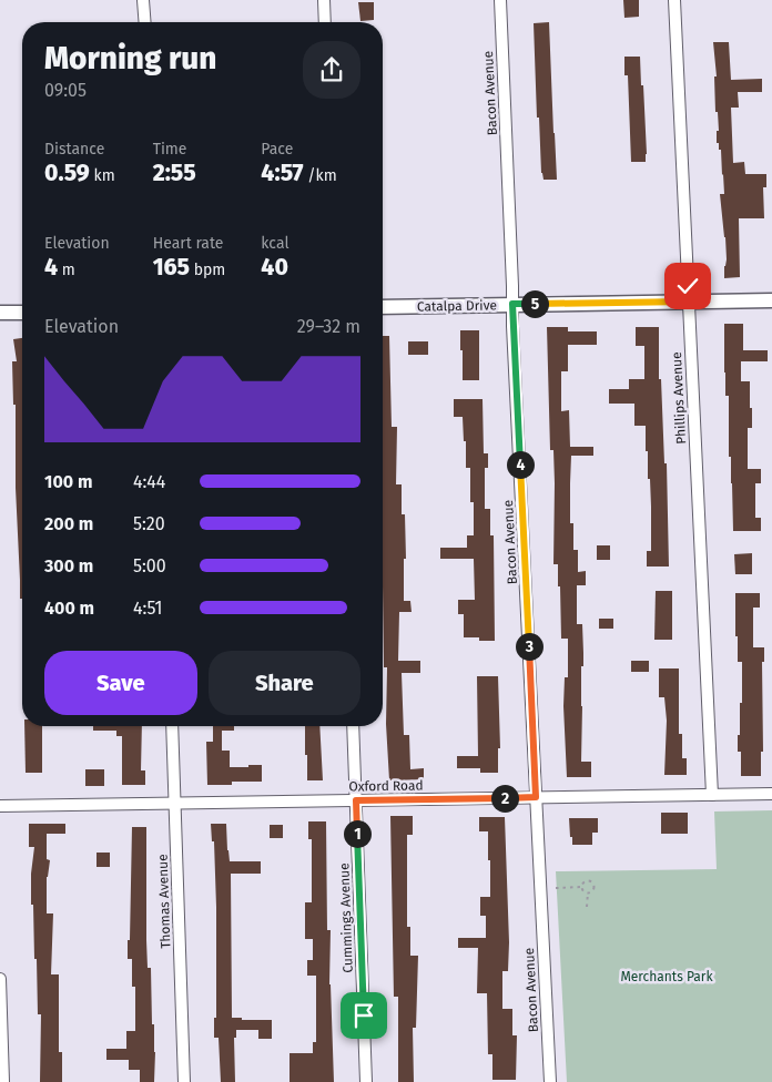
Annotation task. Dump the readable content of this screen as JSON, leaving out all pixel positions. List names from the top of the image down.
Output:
{
  "streets": {
    "street": [
      "Bacon Avenue",
      "Catalpa Drive",
      "Phillips Avenue",
      "Oxford Road",
      "Thomas Avenue",
      "Cummings Avenue"
    ]
  },
  "crossings": [
    ["Bacon Avenue", "Catalpa Drive"],
    ["Bacon Avenue", "Oxford Road"],
    ["Catalpa Drive", "Phillips Avenue"],
    ["Phillips Avenue", "Oxford Road"],
    ["Oxford Road", "Thomas Avenue"],
    ["Oxford Road", "Cummings Avenue"]
  ],
  "parks": ["Merchants Park"],
  "page": {
    "heading": ["Morning run", "09:05"],
    "stats": [
      ["Distance", "0.59 km"],
      ["Time", "2:55"],
      ["Pace", "4:57 /km"],
      ["Elevation", "4 m"],
      ["Heart rate", "165 bpm"],
      ["kcal", "40"]
    ],
    "pins": [
      "5",
      "4",
      "3",
      "2",
      "1"
    ],
    "chart": ["Elevation", "29–32 m"],
    "list": [
      {
        "name": "100 m",
        "note": "4:44"
      },
      {
        "name": "200 m",
        "note": "5:20"
      },
      {
        "name": "300 m",
        "note": "5:00"
      },
      {
        "name": "400 m",
        "note": "4:51"
      }
    ],
    "buttons": ["Save", "Share"]
  }
}
